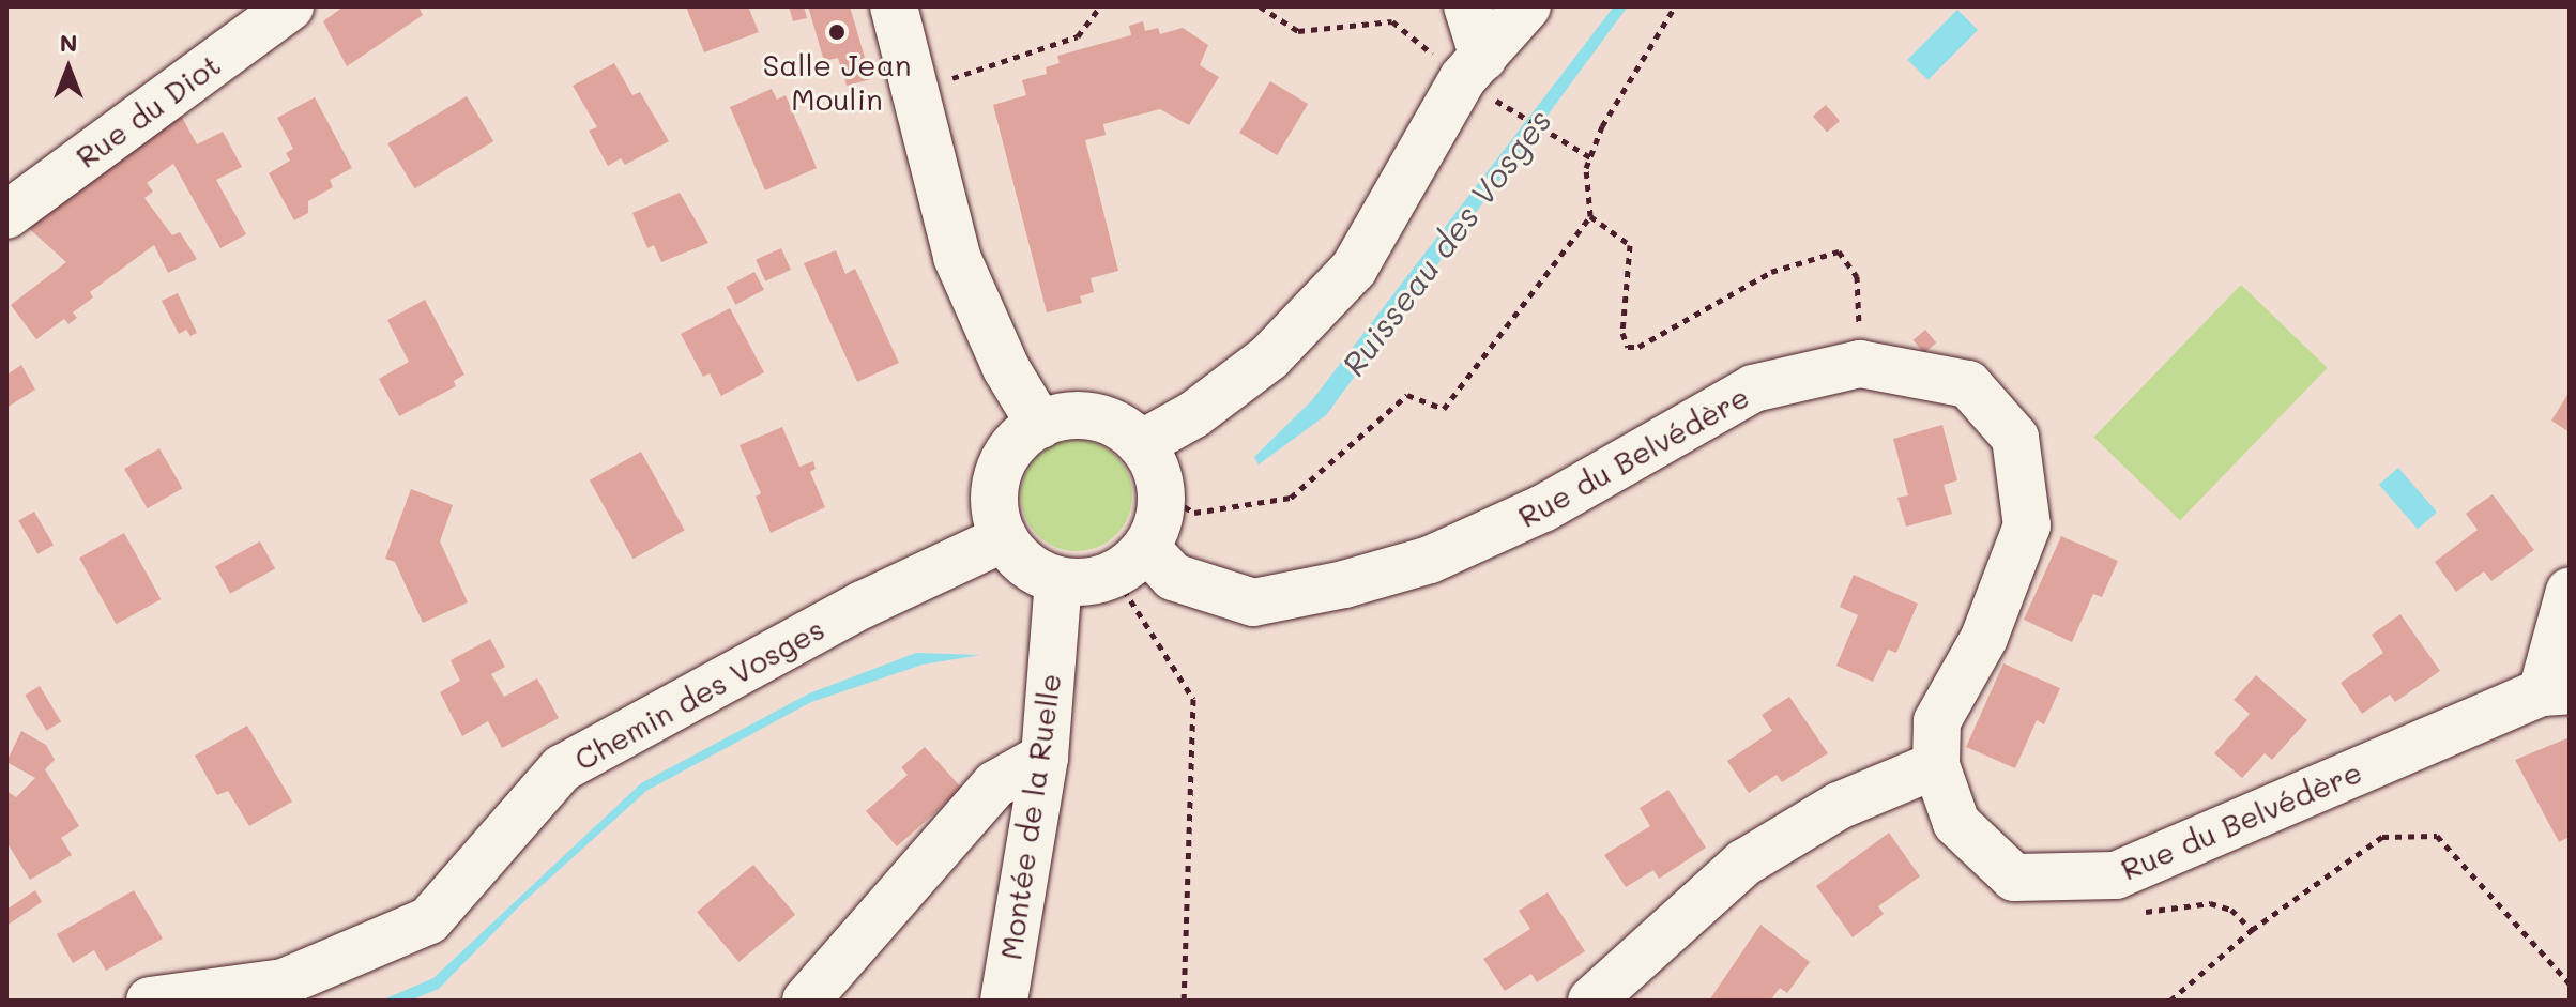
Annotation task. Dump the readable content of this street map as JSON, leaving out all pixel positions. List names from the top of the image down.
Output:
{
  "streets": {
    "street": [
      "Rue du Diot",
      "Rue du Belvédère",
      "Chemin des Vosges",
      "Montée de la Ruelle"
    ]
  },
  "crossings": [
    ["Rue du Belvédère", "Chemin des Vosges"],
    ["Rue du Belvédère", "Montée de la Ruelle"],
    ["Chemin des Vosges", "Montée de la Ruelle"]
  ],
  "water": ["Ruisseau des Vosges"],
  "places": ["Salle Jean Moulin"],
  "north": "top"
}
